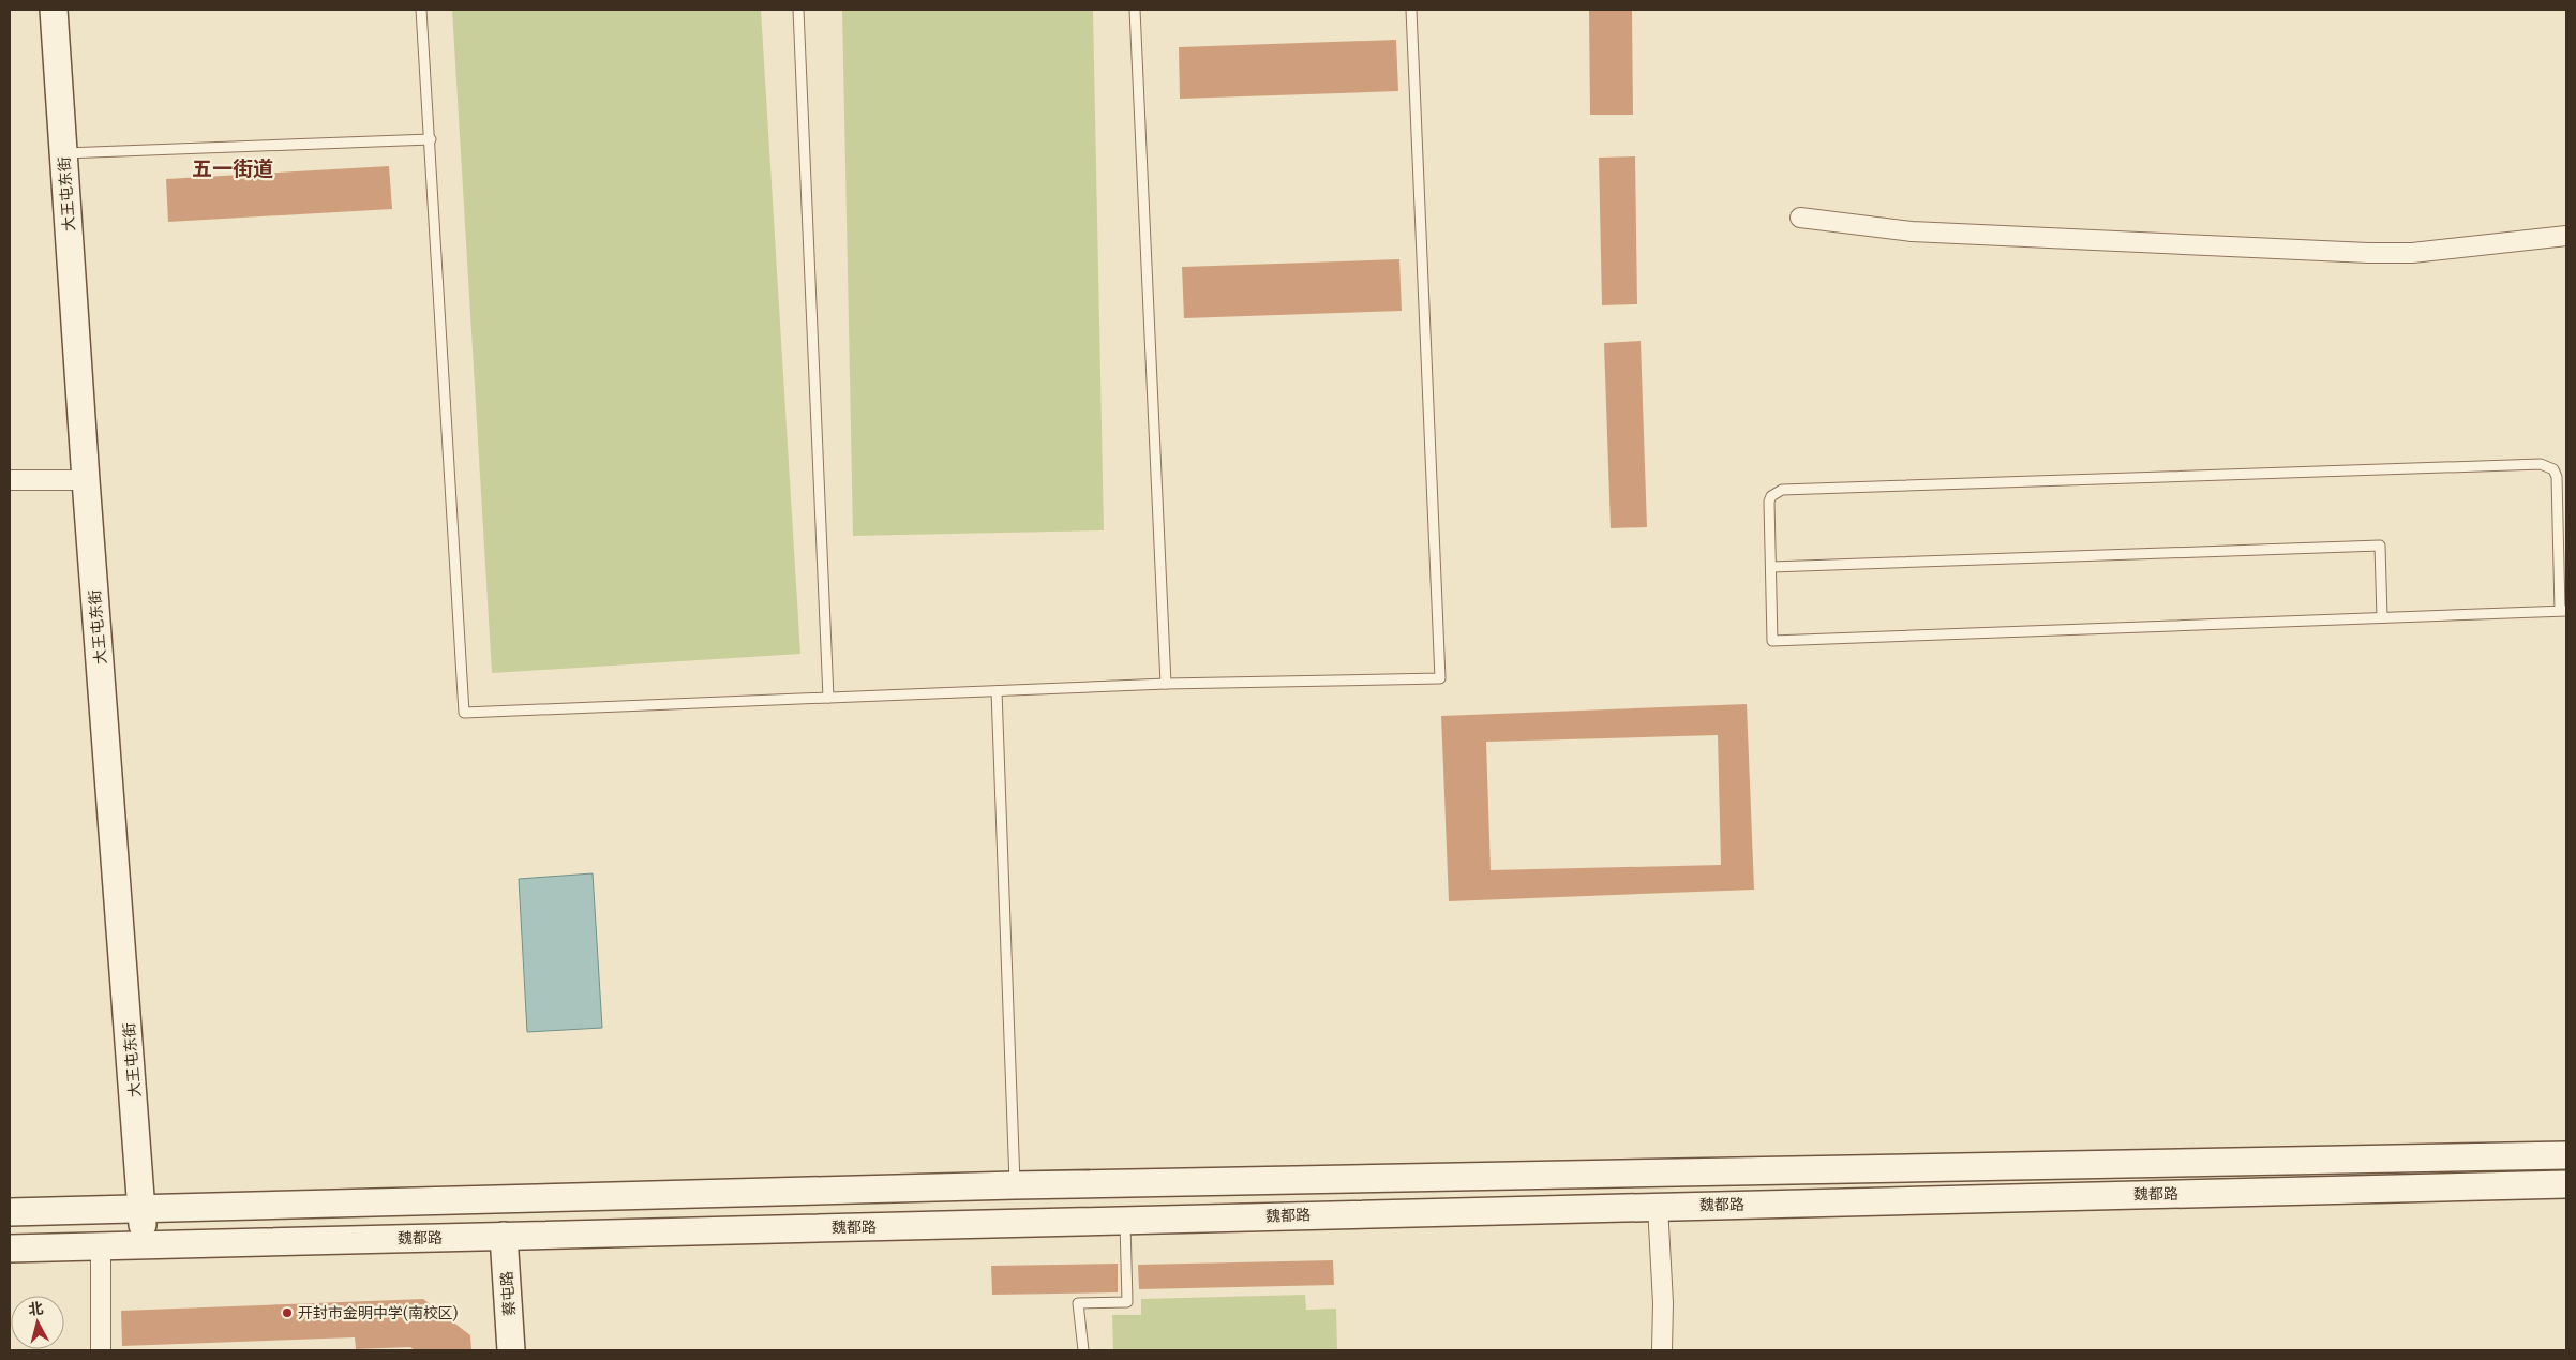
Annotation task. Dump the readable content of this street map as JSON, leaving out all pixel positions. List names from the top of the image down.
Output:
{
  "streets": {
    "main road": ["大王屯东街", "魏都路", "蔡屯路"]
  },
  "crossings": [
    ["大王屯东街", "魏都路"],
    ["魏都路", "蔡屯路"]
  ],
  "districts": ["五一街道"],
  "places": ["开封市金明中学(南校区)"],
  "north": "top"
}
